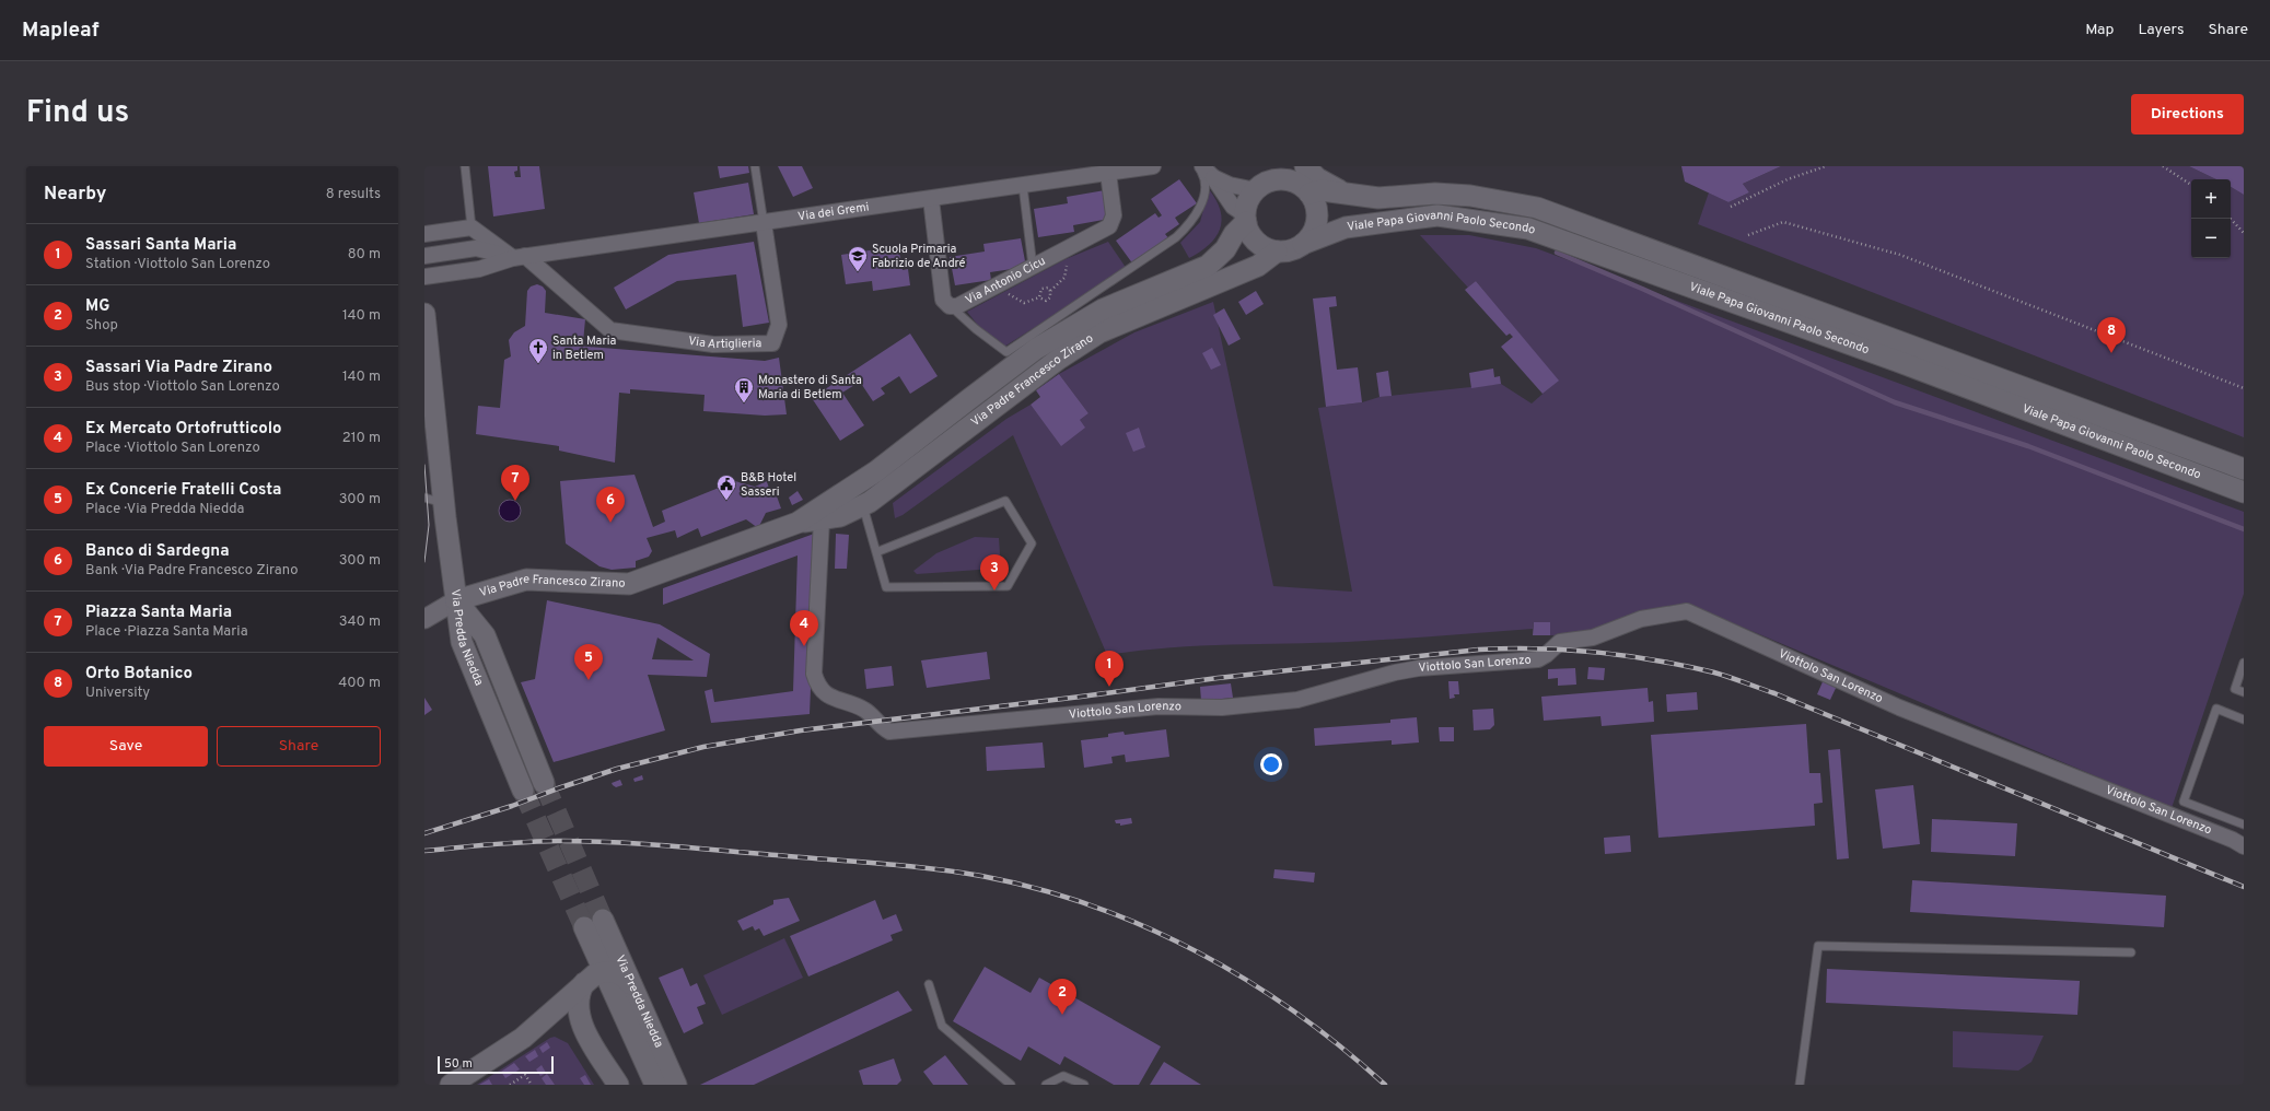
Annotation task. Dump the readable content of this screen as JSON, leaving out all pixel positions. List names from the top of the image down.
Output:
{
  "streets": {
    "main road": ["Viale Papa Giovanni Paolo Secondo", "Via Padre Francesco Zirano", "Via Predda Niedda"],
    "street": [
      "Via dei Gremi",
      "Via Antonio Cicu",
      "Via Artiglieria",
      "Viottolo San Lorenzo"
    ]
  },
  "crossings": [
    ["Via dei Gremi", "Via Antonio Cicu"],
    ["Via dei Gremi", "Via Artiglieria"],
    ["Viale Papa Giovanni Paolo Secondo", "Via Padre Francesco Zirano"],
    ["Via Padre Francesco Zirano", "Via Predda Niedda"],
    ["Via Padre Francesco Zirano", "Viottolo San Lorenzo"]
  ],
  "places": {
    "school or university": ["Scuola Primaria Fabrizio de André"],
    "church": ["Santa Maria in Betlem"],
    "building": ["Monastero di Santa Maria di Betlem"],
    "public building": ["B&B Hotel Sasseri"]
  },
  "scale_bar": "50 m",
  "page": {
    "header": "Mapleaf",
    "nav": ["Map", "Layers", "Share"],
    "title": "Find us",
    "buttons": [
      "Directions",
      ["Save", "Share"]
    ],
    "heading": ["Nearby", "8 results"],
    "map_buttons": ["+", "−"],
    "list": [
      {
        "mark": "1",
        "name": "Sassari Santa Maria",
        "note": "Station · Viottolo San Lorenzo",
        "value": "80 m"
      },
      {
        "mark": "2",
        "name": "MG",
        "note": "Shop",
        "value": "140 m"
      },
      {
        "mark": "3",
        "name": "Sassari Via Padre Zirano",
        "note": "Bus stop · Viottolo San Lorenzo",
        "value": "140 m"
      },
      {
        "mark": "4",
        "name": "Ex Mercato Ortofrutticolo",
        "note": "Place · Viottolo San Lorenzo",
        "value": "210 m"
      },
      {
        "mark": "5",
        "name": "Ex Concerie Fratelli Costa",
        "note": "Place · Via Predda Niedda",
        "value": "300 m"
      },
      {
        "mark": "6",
        "name": "Banco di Sardegna",
        "note": "Bank · Via Padre Francesco Zirano",
        "value": "300 m"
      },
      {
        "mark": "7",
        "name": "Piazza Santa Maria",
        "note": "Place · Piazza Santa Maria",
        "value": "340 m"
      },
      {
        "mark": "8",
        "name": "Orto Botanico",
        "note": "University",
        "value": "400 m"
      }
    ],
    "pins": [
      "8",
      "7",
      "6",
      "3",
      "4",
      "5",
      "1",
      "2"
    ],
    "scale": "50 m"
  }
}
